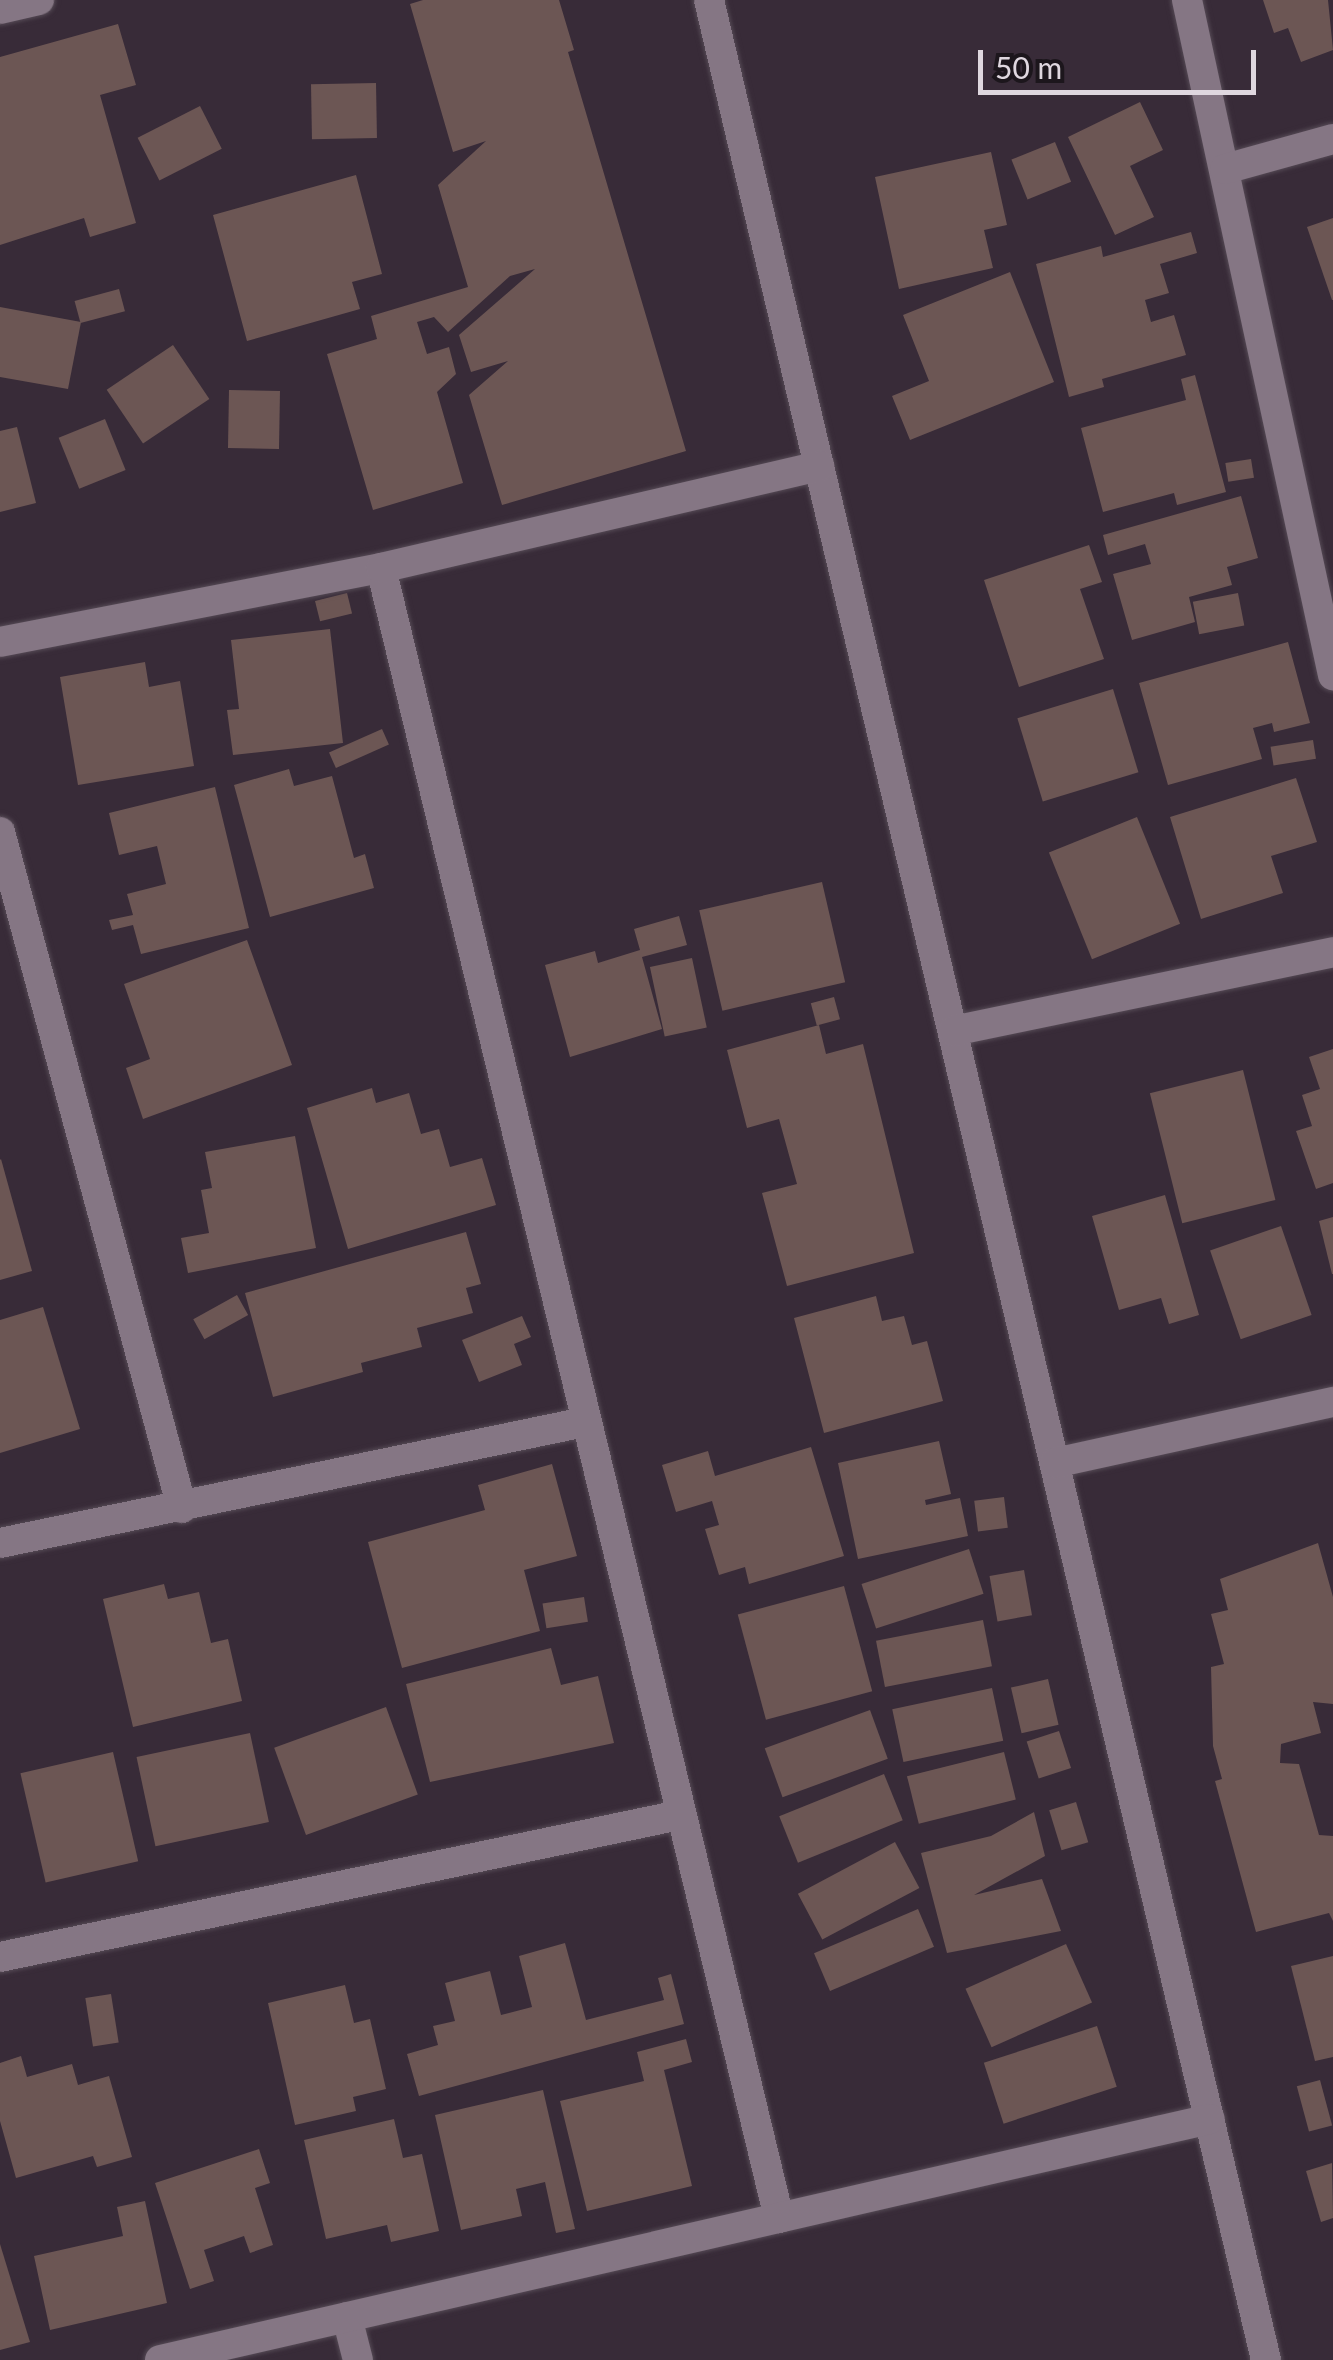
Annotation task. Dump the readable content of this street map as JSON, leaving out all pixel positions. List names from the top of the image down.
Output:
{
  "scale_bar": "50 m"
}
